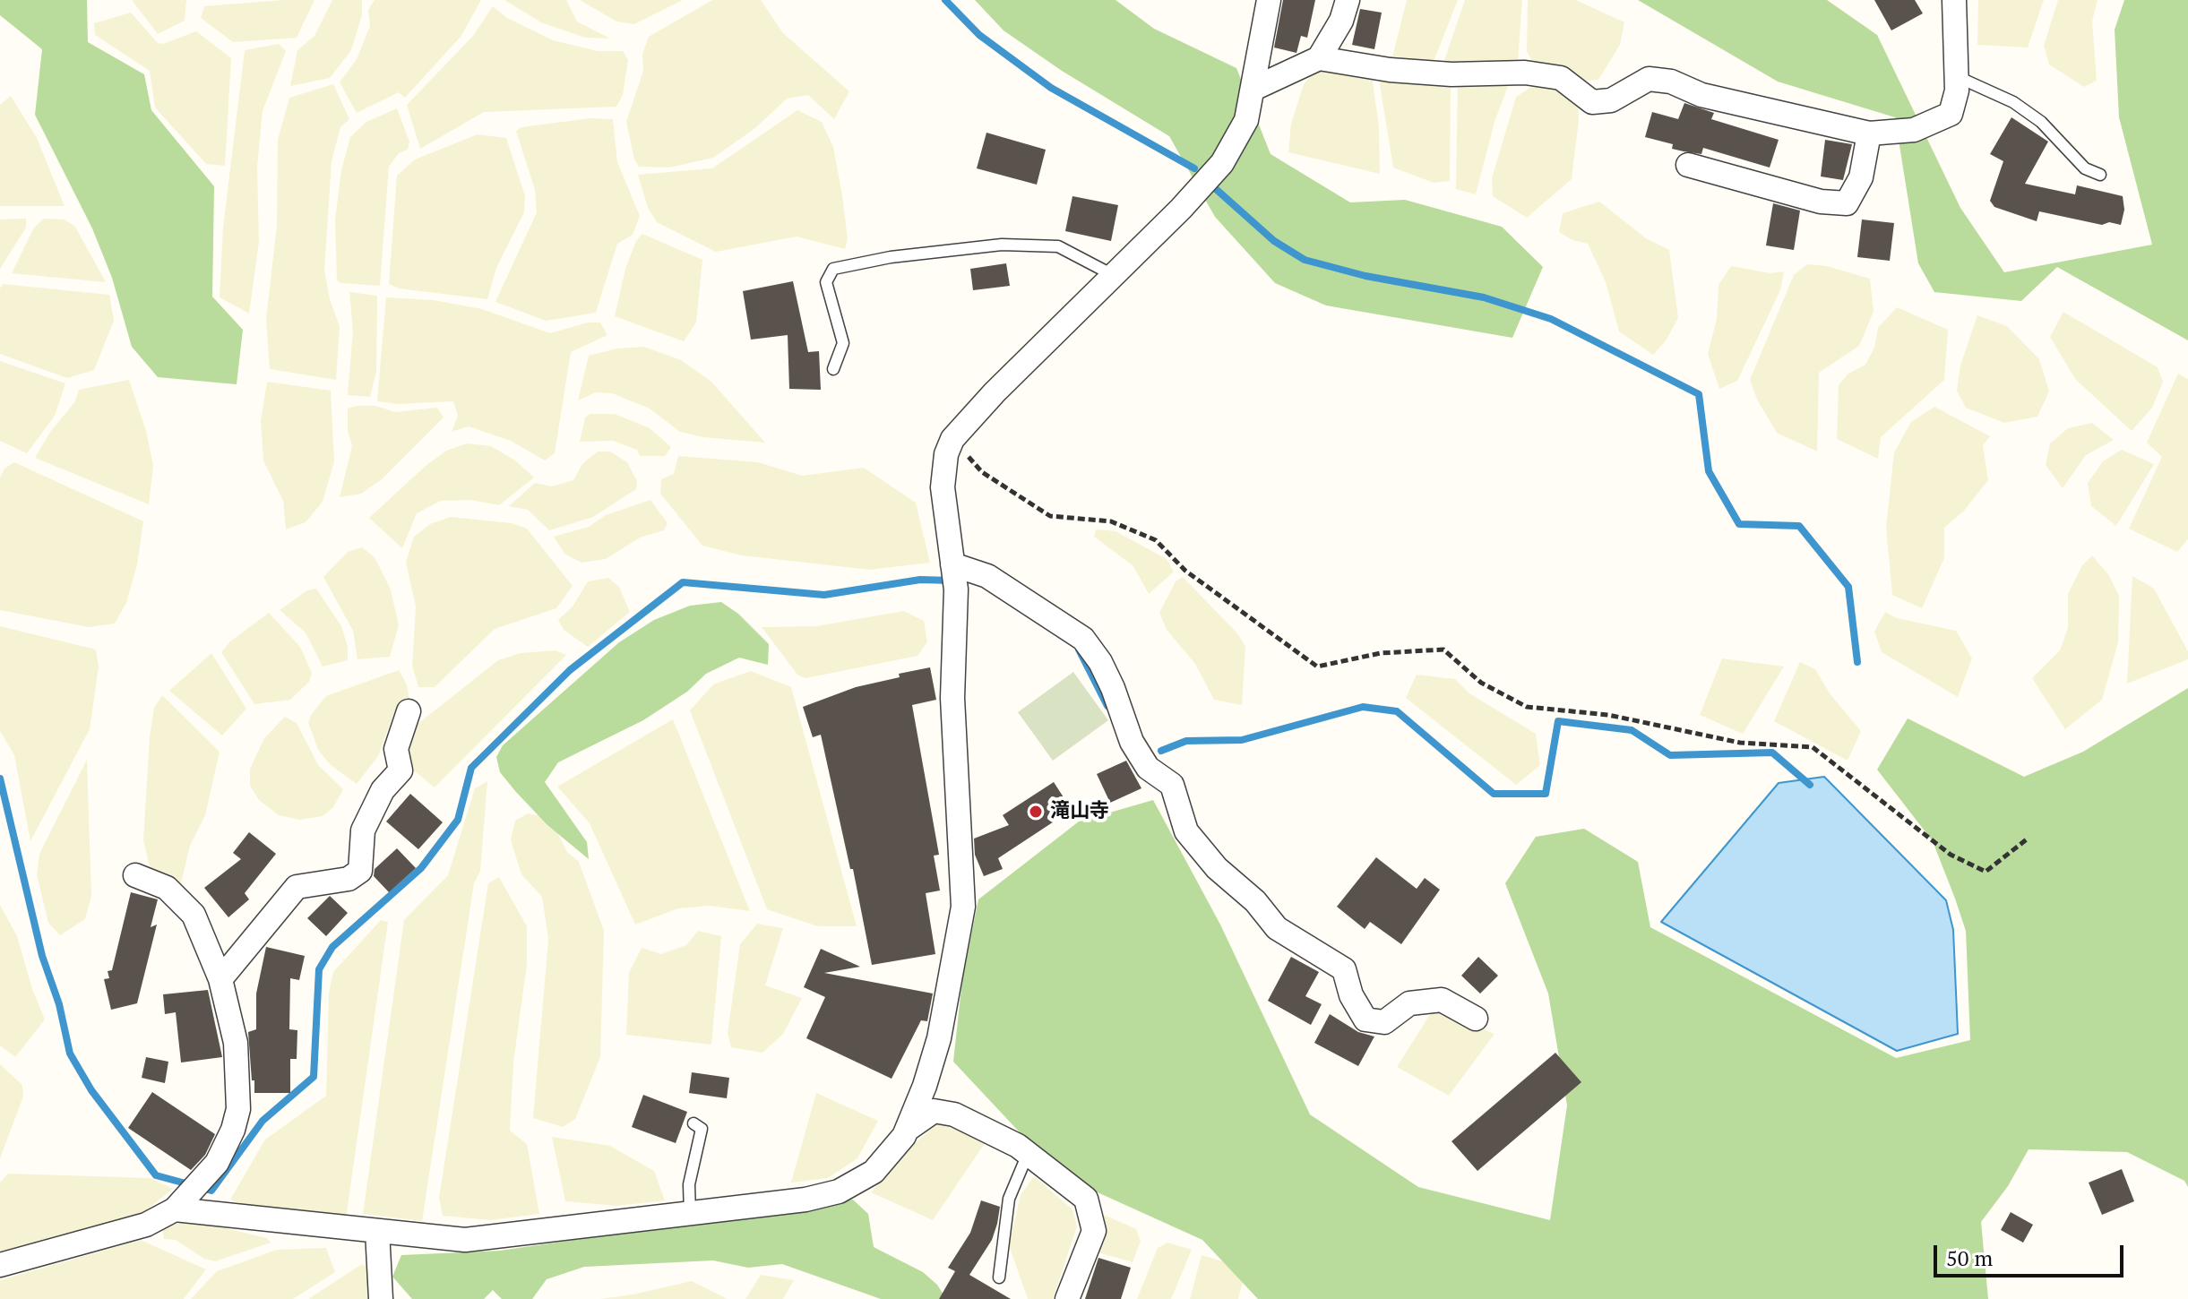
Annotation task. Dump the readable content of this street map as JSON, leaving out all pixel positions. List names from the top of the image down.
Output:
{
  "places": ["滝山寺"],
  "scale_bar": "50 m"
}
